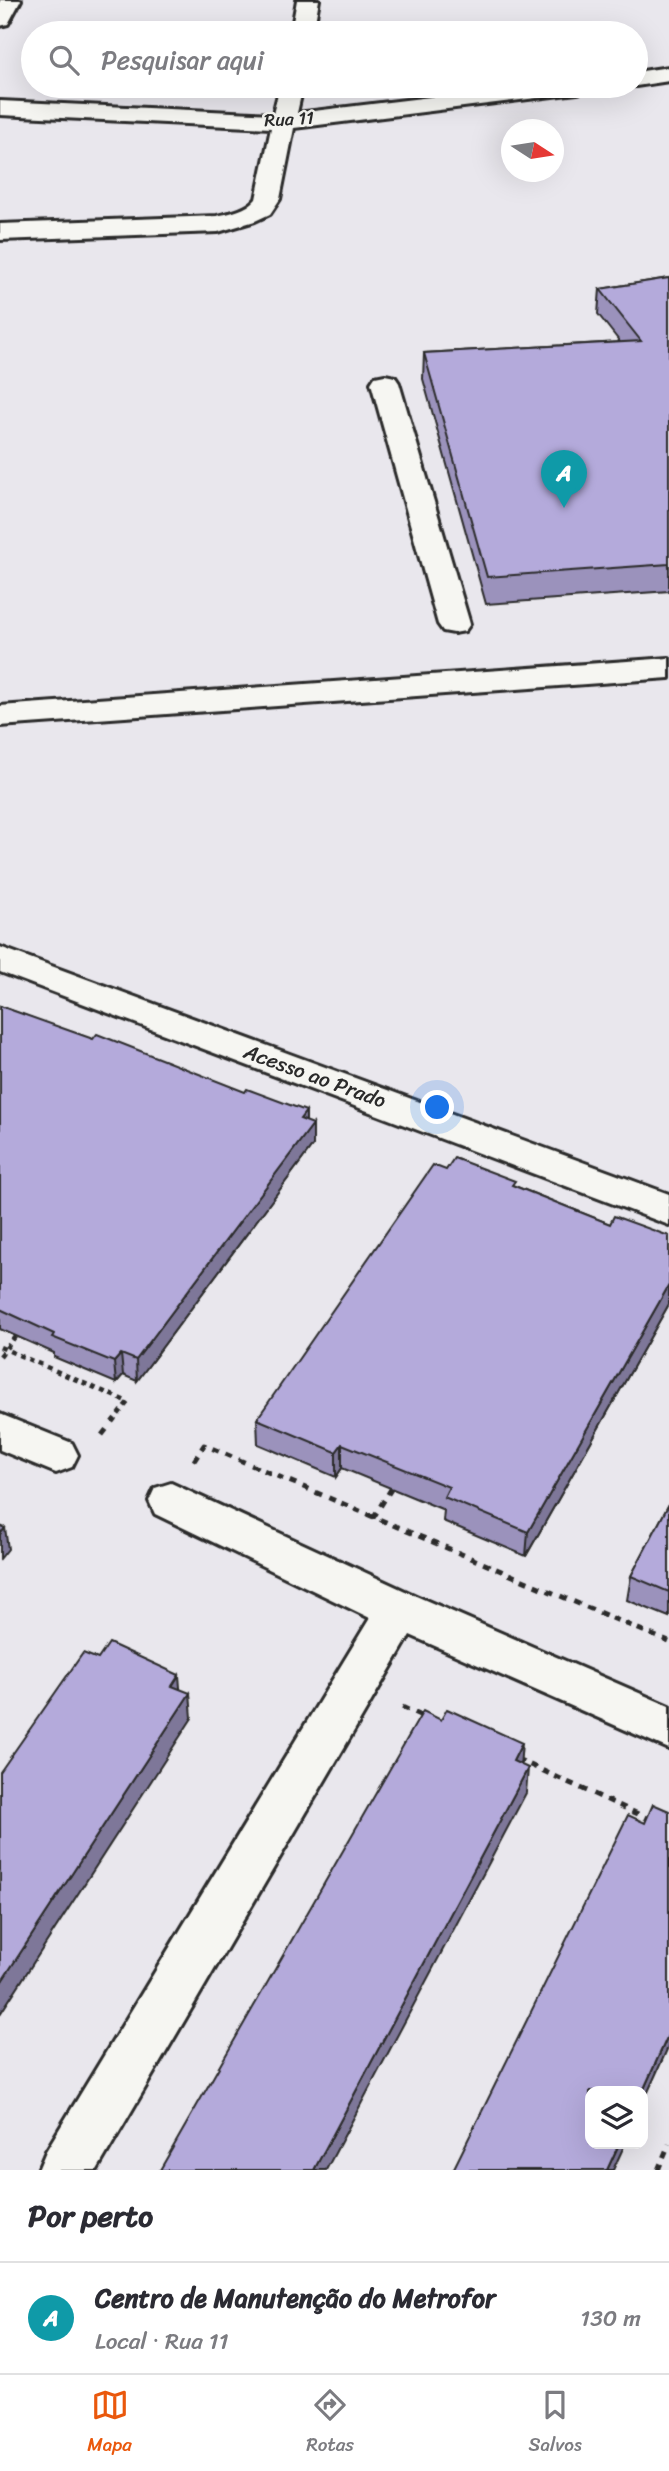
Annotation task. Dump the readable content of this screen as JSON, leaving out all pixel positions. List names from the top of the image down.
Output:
{
  "streets": {
    "street": ["Rua 11", "Acesso ao Prado"]
  },
  "north": "right",
  "page": {
    "search": "Pesquisar aqui",
    "pins": "A",
    "heading": "Por perto",
    "list": [
      {
        "mark": "A",
        "name": "Centro de Manutenção do Metrofor",
        "note": "Local · Rua 11",
        "value": "130 m"
      }
    ],
    "nav": ["Mapa", "Rotas", "Salvos"]
  }
}
